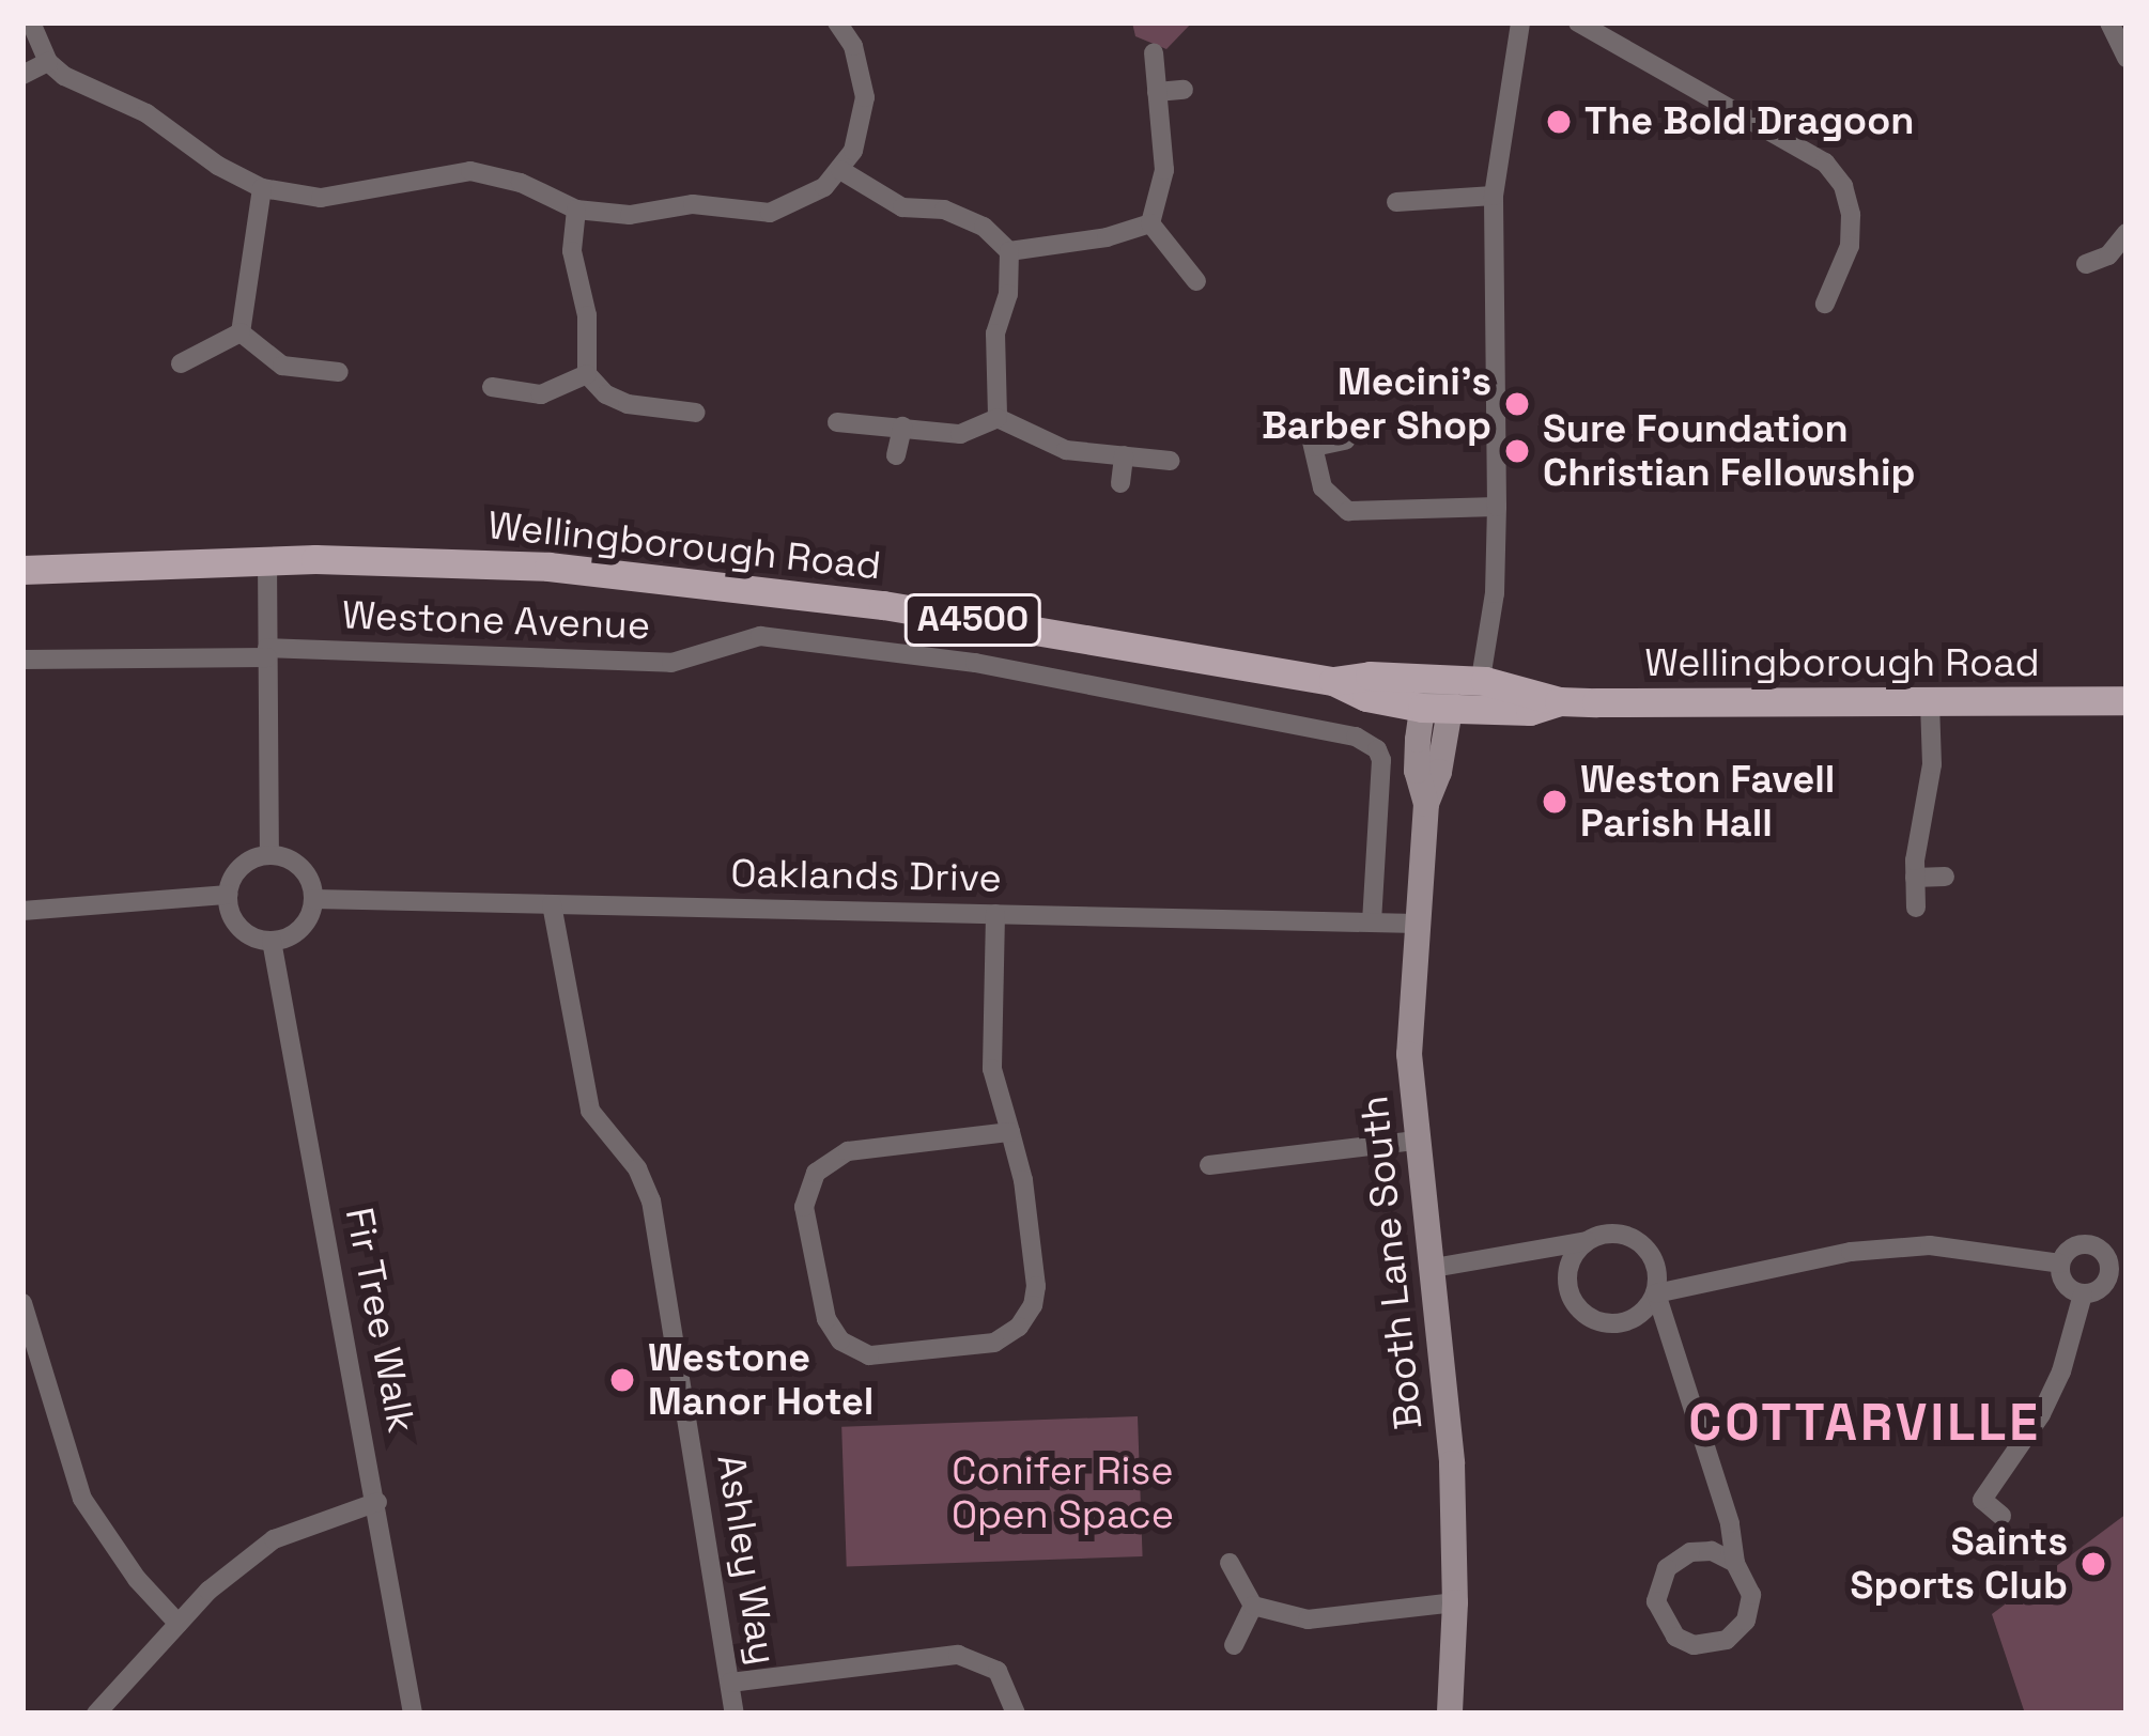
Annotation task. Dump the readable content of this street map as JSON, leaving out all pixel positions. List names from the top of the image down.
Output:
{
  "streets": {
    "main road": ["Wellingborough Road", "A4500"],
    "street": [
      "Westone Avenue",
      "Oaklands Drive",
      "Booth Lane South",
      "Fir Tree Walk",
      "Ashley Way"
    ]
  },
  "crossings": [
    ["Wellingborough Road", "Booth Lane South"],
    ["Westone Avenue", "Oaklands Drive"],
    ["Oaklands Drive", "Booth Lane South"],
    ["Oaklands Drive", "Fir Tree Walk"],
    ["Oaklands Drive", "Ashley Way"]
  ],
  "districts": ["COTTARVILLE"],
  "parks": ["Conifer Rise Open Space"],
  "places": [
    "The Bold Dragoon",
    "Mecini's Barber Shop",
    "Sure Foundation Christian Fellowship",
    "Weston Favell Parish Hall",
    "Westone Manor Hotel",
    "Saints Sports Club"
  ]
}
